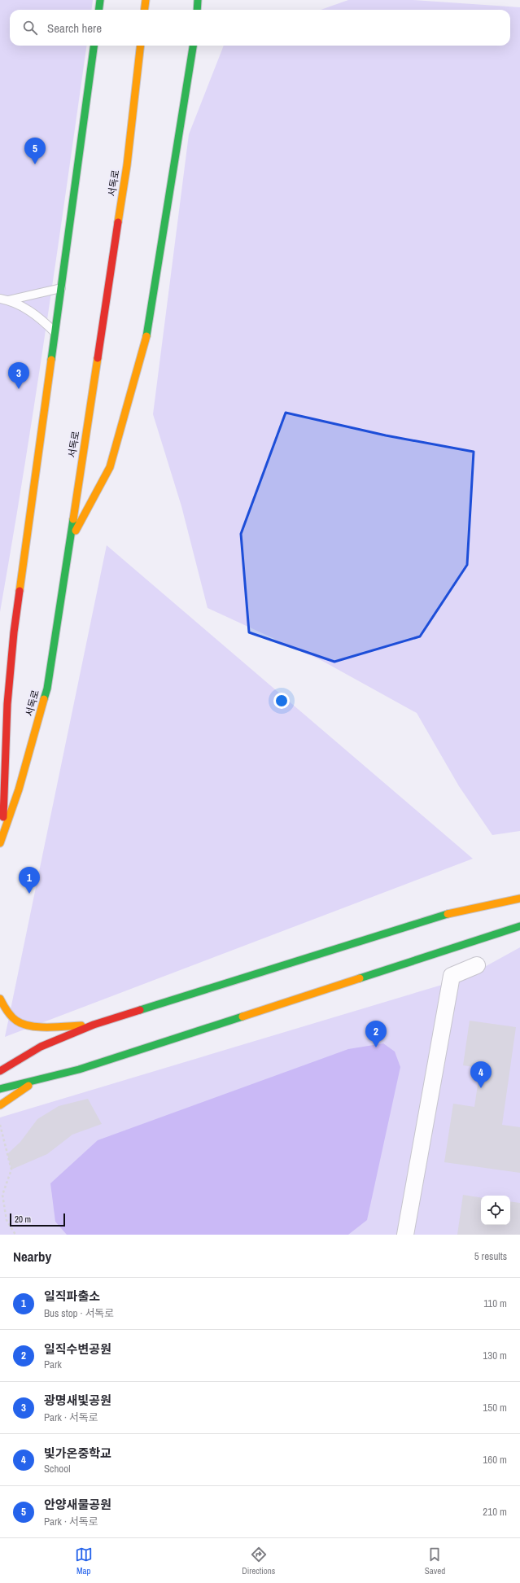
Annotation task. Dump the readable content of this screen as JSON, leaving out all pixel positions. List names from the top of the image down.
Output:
{
  "streets": {
    "main road": ["서독로"]
  },
  "scale_bar": "20 m",
  "page": {
    "search": "Search here",
    "pins": [
      "5",
      "3",
      "1",
      "2",
      "4"
    ],
    "scale": "20 m",
    "heading": ["Nearby", "5 results"],
    "list": [
      {
        "mark": "1",
        "name": "일직파출소",
        "note": "Bus stop · 서독로",
        "value": "110 m"
      },
      {
        "mark": "2",
        "name": "일직수변공원",
        "note": "Park",
        "value": "130 m"
      },
      {
        "mark": "3",
        "name": "광명새빛공원",
        "note": "Park · 서독로",
        "value": "150 m"
      },
      {
        "mark": "4",
        "name": "빛가온중학교",
        "note": "School",
        "value": "160 m"
      },
      {
        "mark": "5",
        "name": "안양새물공원",
        "note": "Park · 서독로",
        "value": "210 m"
      }
    ],
    "nav": ["Map", "Directions", "Saved"]
  }
}
